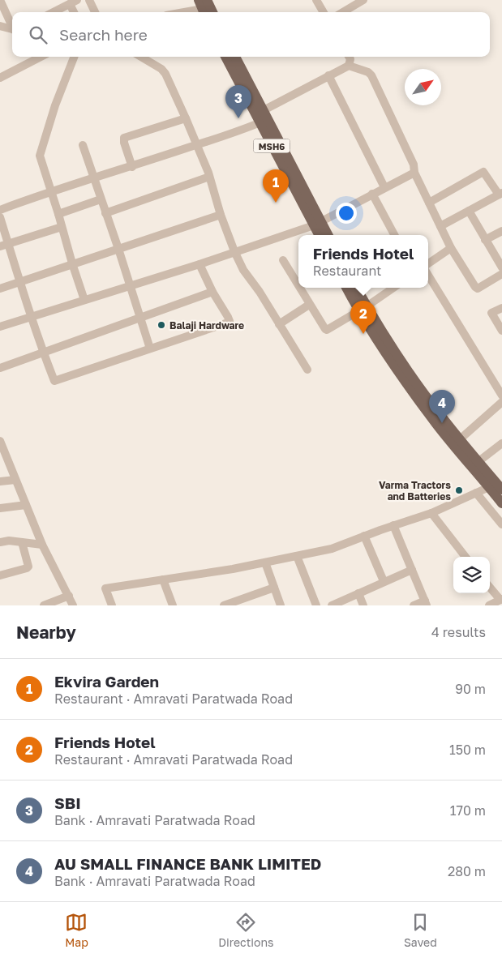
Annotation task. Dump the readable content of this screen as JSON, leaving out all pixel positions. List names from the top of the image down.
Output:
{
  "streets": {
    "main road": ["MSH6"]
  },
  "places": ["Balaji Hardware", "Varma Tractors and Batteries"],
  "north": "top right",
  "page": {
    "search": "Search here",
    "pins": [
      "3",
      "1",
      "2",
      "4"
    ],
    "popup": ["Friends Hotel", "Restaurant"],
    "heading": ["Nearby", "4 results"],
    "list": [
      {
        "mark": "1",
        "name": "Ekvira Garden",
        "note": "Restaurant · Amravati Paratwada Road",
        "value": "90 m"
      },
      {
        "mark": "2",
        "name": "Friends Hotel",
        "note": "Restaurant · Amravati Paratwada Road",
        "value": "150 m"
      },
      {
        "mark": "3",
        "name": "SBI",
        "note": "Bank · Amravati Paratwada Road",
        "value": "170 m"
      },
      {
        "mark": "4",
        "name": "AU SMALL FINANCE BANK LIMITED",
        "note": "Bank · Amravati Paratwada Road",
        "value": "280 m"
      }
    ],
    "nav": ["Map", "Directions", "Saved"]
  }
}
